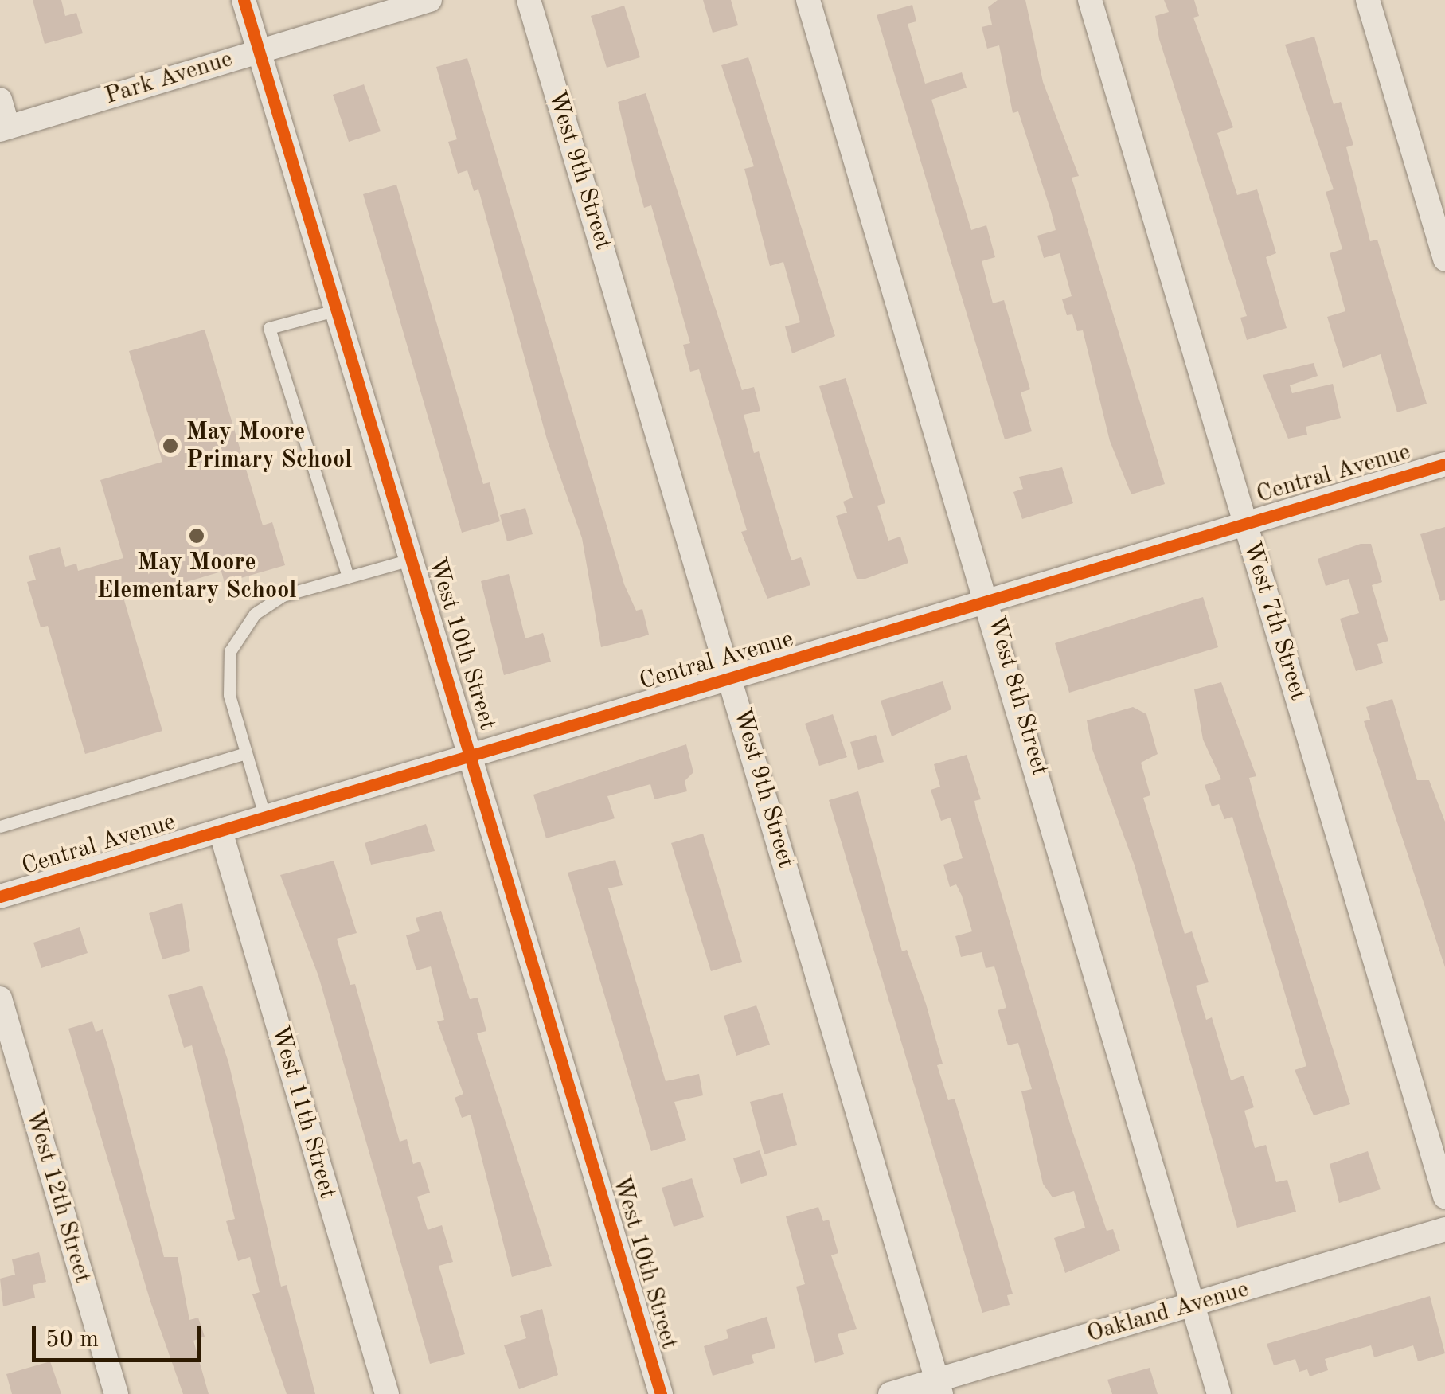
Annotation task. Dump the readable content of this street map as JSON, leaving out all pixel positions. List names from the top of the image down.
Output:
{
  "streets": {
    "street": [
      "Park Avenue",
      "West 9th Street",
      "Central Avenue",
      "West 7th Street",
      "West 10th Street",
      "West 8th Street",
      "West 11th Street",
      "West 12th Street",
      "Oakland Avenue"
    ]
  },
  "crossings": [
    ["Park Avenue", "West 10th Street"],
    ["West 9th Street", "Central Avenue"],
    ["West 9th Street", "Oakland Avenue"],
    ["Central Avenue", "West 7th Street"],
    ["Central Avenue", "West 10th Street"],
    ["Central Avenue", "West 8th Street"],
    ["Central Avenue", "West 11th Street"],
    ["West 8th Street", "Oakland Avenue"]
  ],
  "places": ["May Moore Primary School", "May Moore Elementary School"],
  "scale_bar": "50 m"
}
